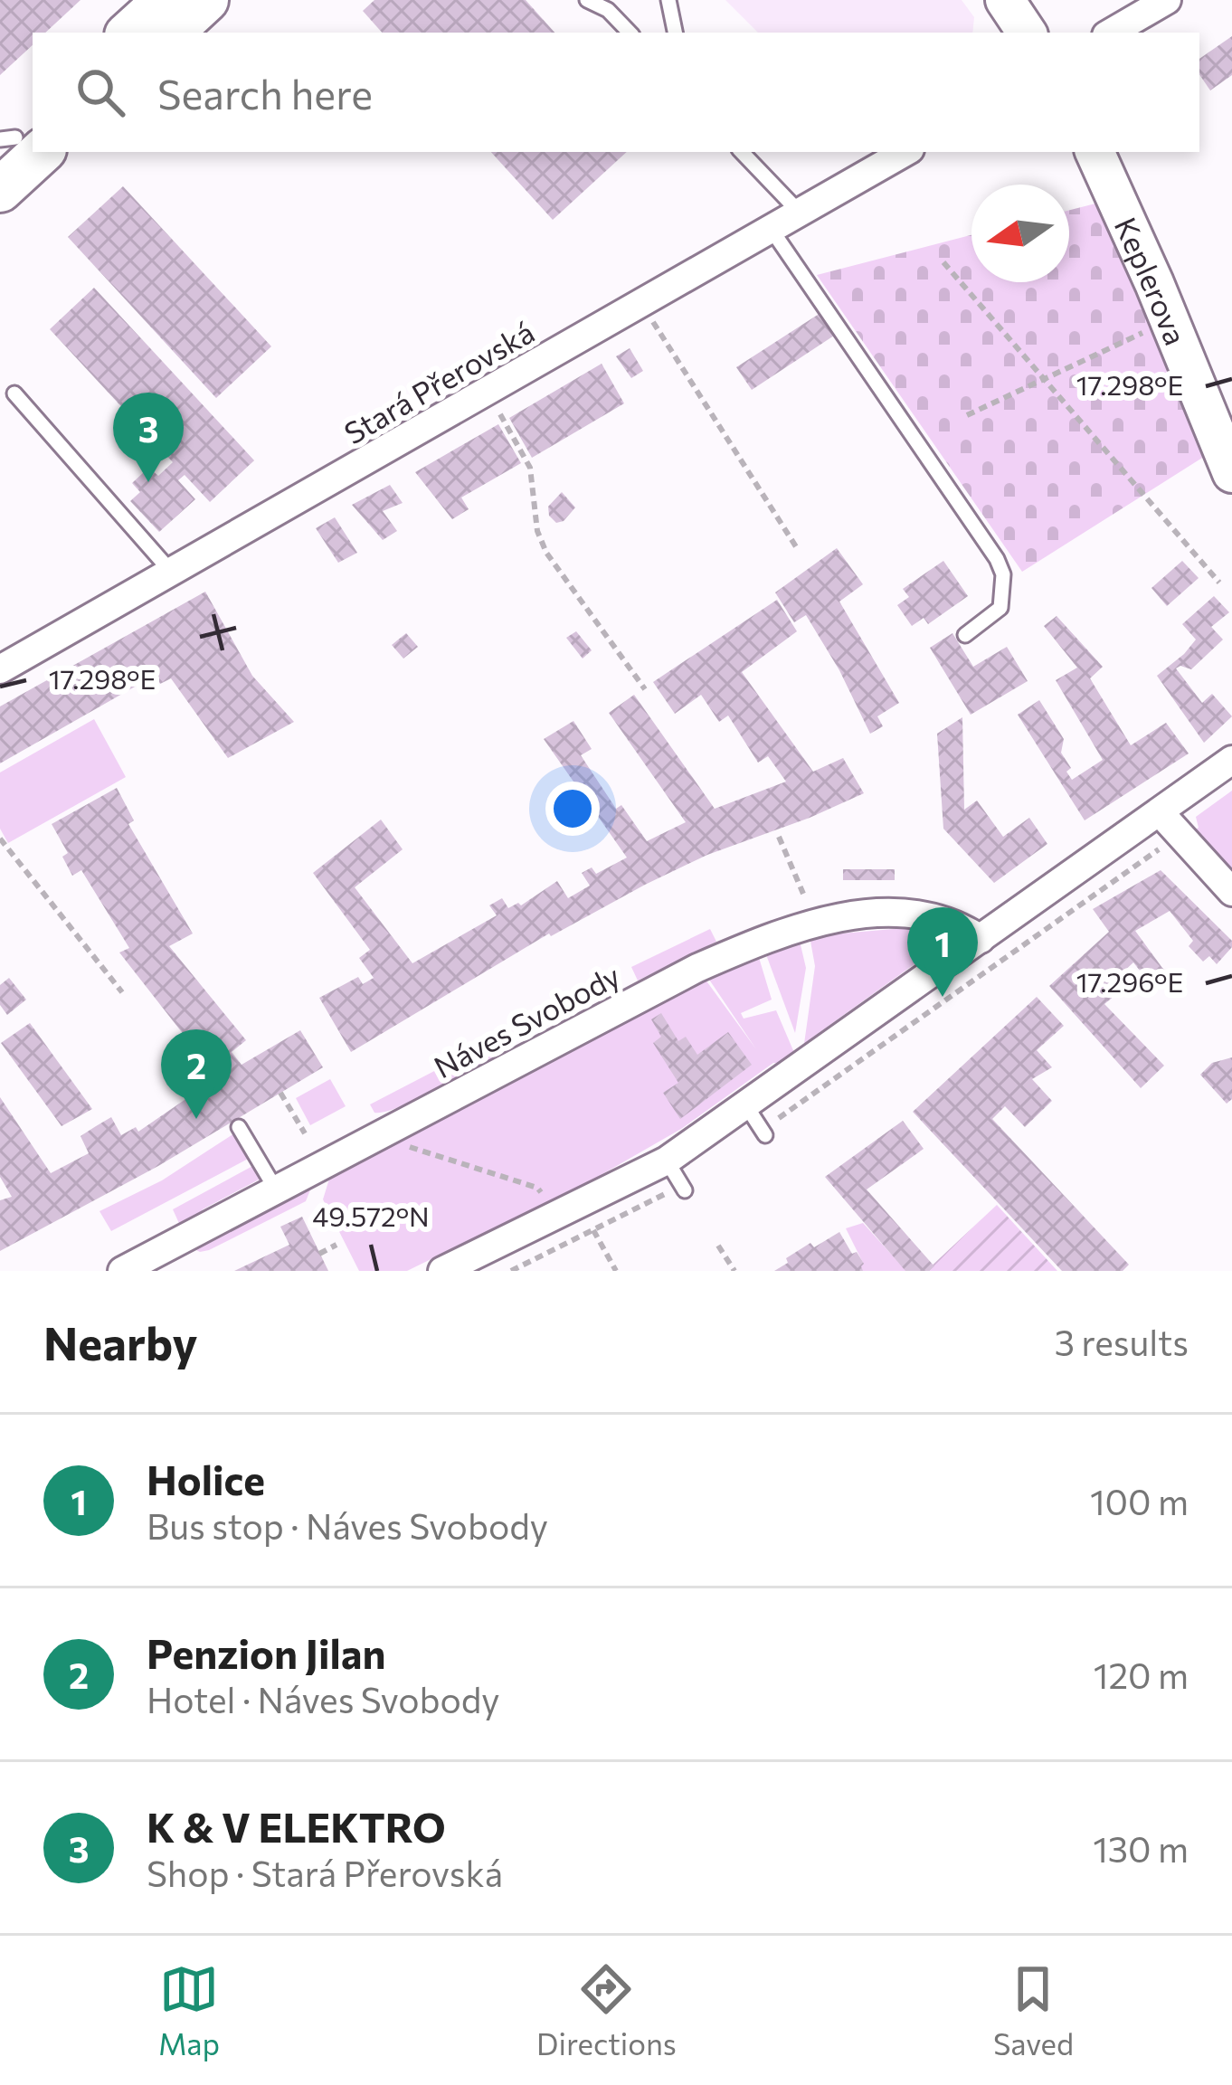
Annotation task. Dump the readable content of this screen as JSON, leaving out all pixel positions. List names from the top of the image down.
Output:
{
  "streets": {
    "main road": ["Keplerova"],
    "street": ["Stará Přerovská", "Náves Svobody"]
  },
  "north": "left",
  "page": {
    "search": "Search here",
    "pins": ["3", "1", "2"],
    "heading": ["Nearby", "3 results"],
    "list": [
      {
        "mark": "1",
        "name": "Holice",
        "note": "Bus stop · Náves Svobody",
        "value": "100 m"
      },
      {
        "mark": "2",
        "name": "Penzion Jilan",
        "note": "Hotel · Náves Svobody",
        "value": "120 m"
      },
      {
        "mark": "3",
        "name": "K & V ELEKTRO",
        "note": "Shop · Stará Přerovská",
        "value": "130 m"
      }
    ],
    "nav": ["Map", "Directions", "Saved"]
  },
  "coordinates": ["17.298°E", "17.296°E", "49.572°N"]
}
